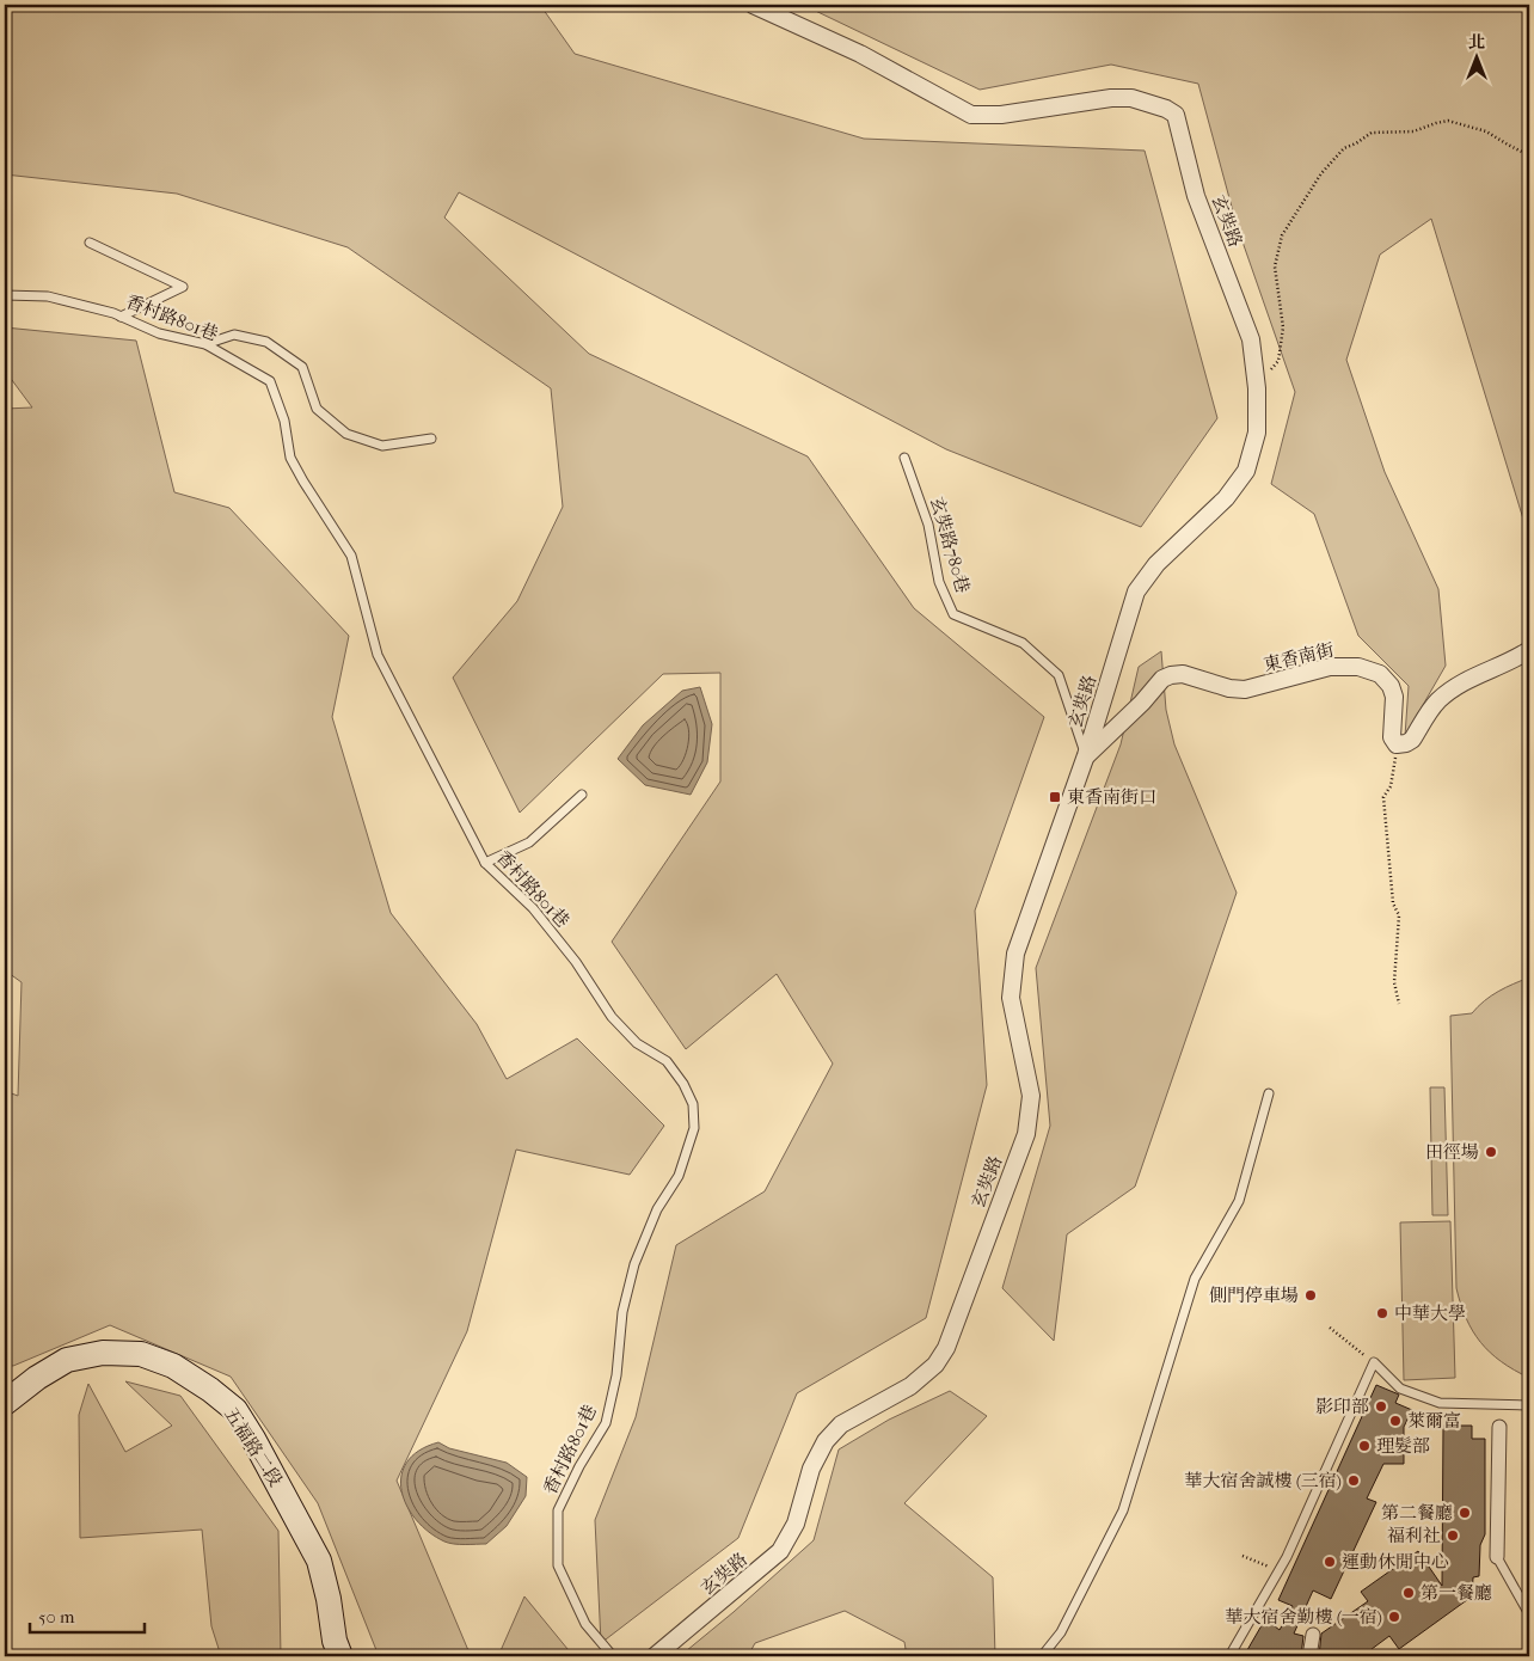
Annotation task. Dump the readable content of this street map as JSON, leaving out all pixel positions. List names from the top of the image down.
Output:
{
  "streets": {
    "main road": ["五福路二段"],
    "street": ["玄奘路", "東香南街"],
    "lane": ["香村路801巷", "玄奘路780巷"]
  },
  "crossings": [
    ["玄奘路", "玄奘路780巷"],
    ["玄奘路", "東香南街"],
    ["玄奘路780巷", "東香南街"]
  ],
  "places": {
    "transit": ["東香南街口"],
    "other": [
      "田徑場",
      "側門停車場",
      "中華大學",
      "影印部",
      "萊爾富",
      "理髮部",
      "華大宿舍誠樓 (三宿)",
      "第二餐廳",
      "福利社",
      "運動休閒中心",
      "第一餐廳",
      "華大宿舍勤樓 (一宿)"
    ]
  },
  "scale_bar": "50 m",
  "north": "top"
}
